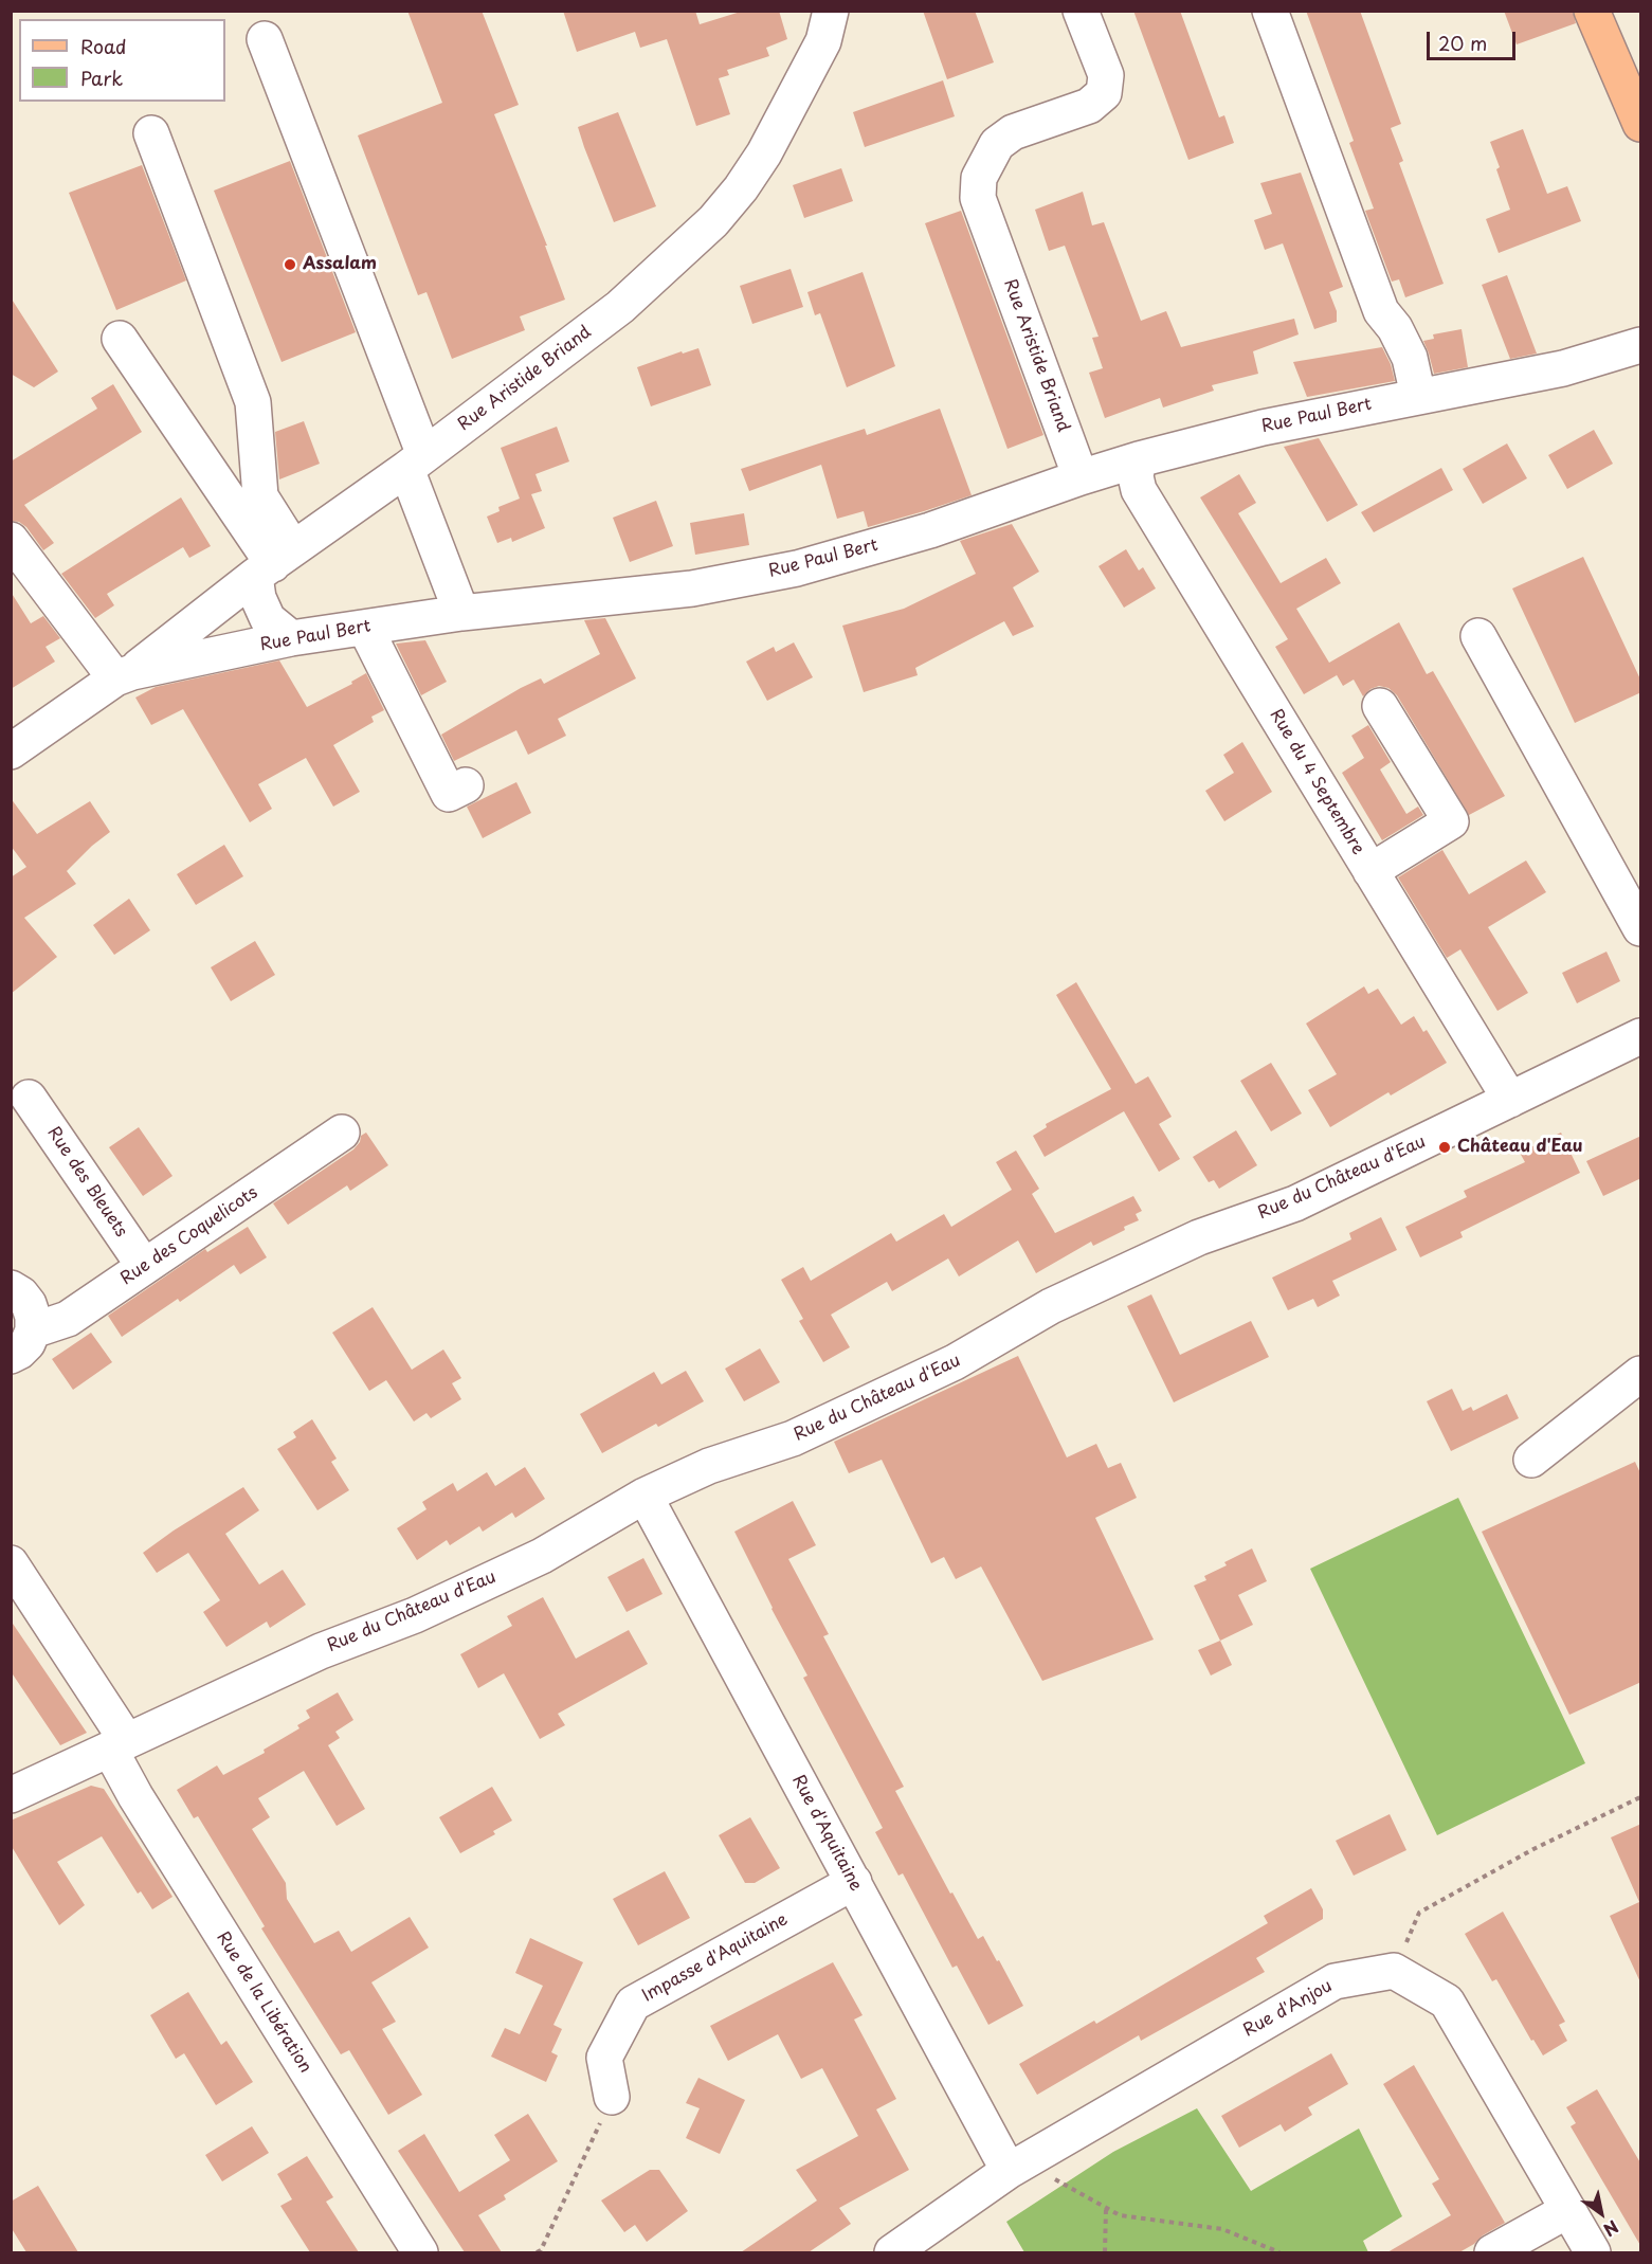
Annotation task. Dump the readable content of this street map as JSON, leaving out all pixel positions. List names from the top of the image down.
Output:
{
  "streets": {
    "street": [
      "Rue Aristide Briand",
      "Rue Paul Bert",
      "Rue du 4 Septembre",
      "Rue du Château d'Eau",
      "Rue des Bleuets",
      "Rue des Coquelicots",
      "Rue d'Aquitaine",
      "Impasse d'Aquitaine",
      "Rue de la Libération",
      "Rue d'Anjou"
    ]
  },
  "crossings": [
    ["Rue Aristide Briand", "Rue Paul Bert"],
    ["Rue Paul Bert", "Rue du 4 Septembre"],
    ["Rue du 4 Septembre", "Rue du Château d'Eau"],
    ["Rue du Château d'Eau", "Rue d'Aquitaine"],
    ["Rue du Château d'Eau", "Rue de la Libération"],
    ["Rue des Bleuets", "Rue des Coquelicots"],
    ["Rue d'Aquitaine", "Impasse d'Aquitaine"],
    ["Rue d'Aquitaine", "Rue d'Anjou"]
  ],
  "places": ["Assalam", "Château d'Eau"],
  "legend": ["Road", "Park"],
  "scale_bar": "20 m",
  "north": "bottom right"
}
